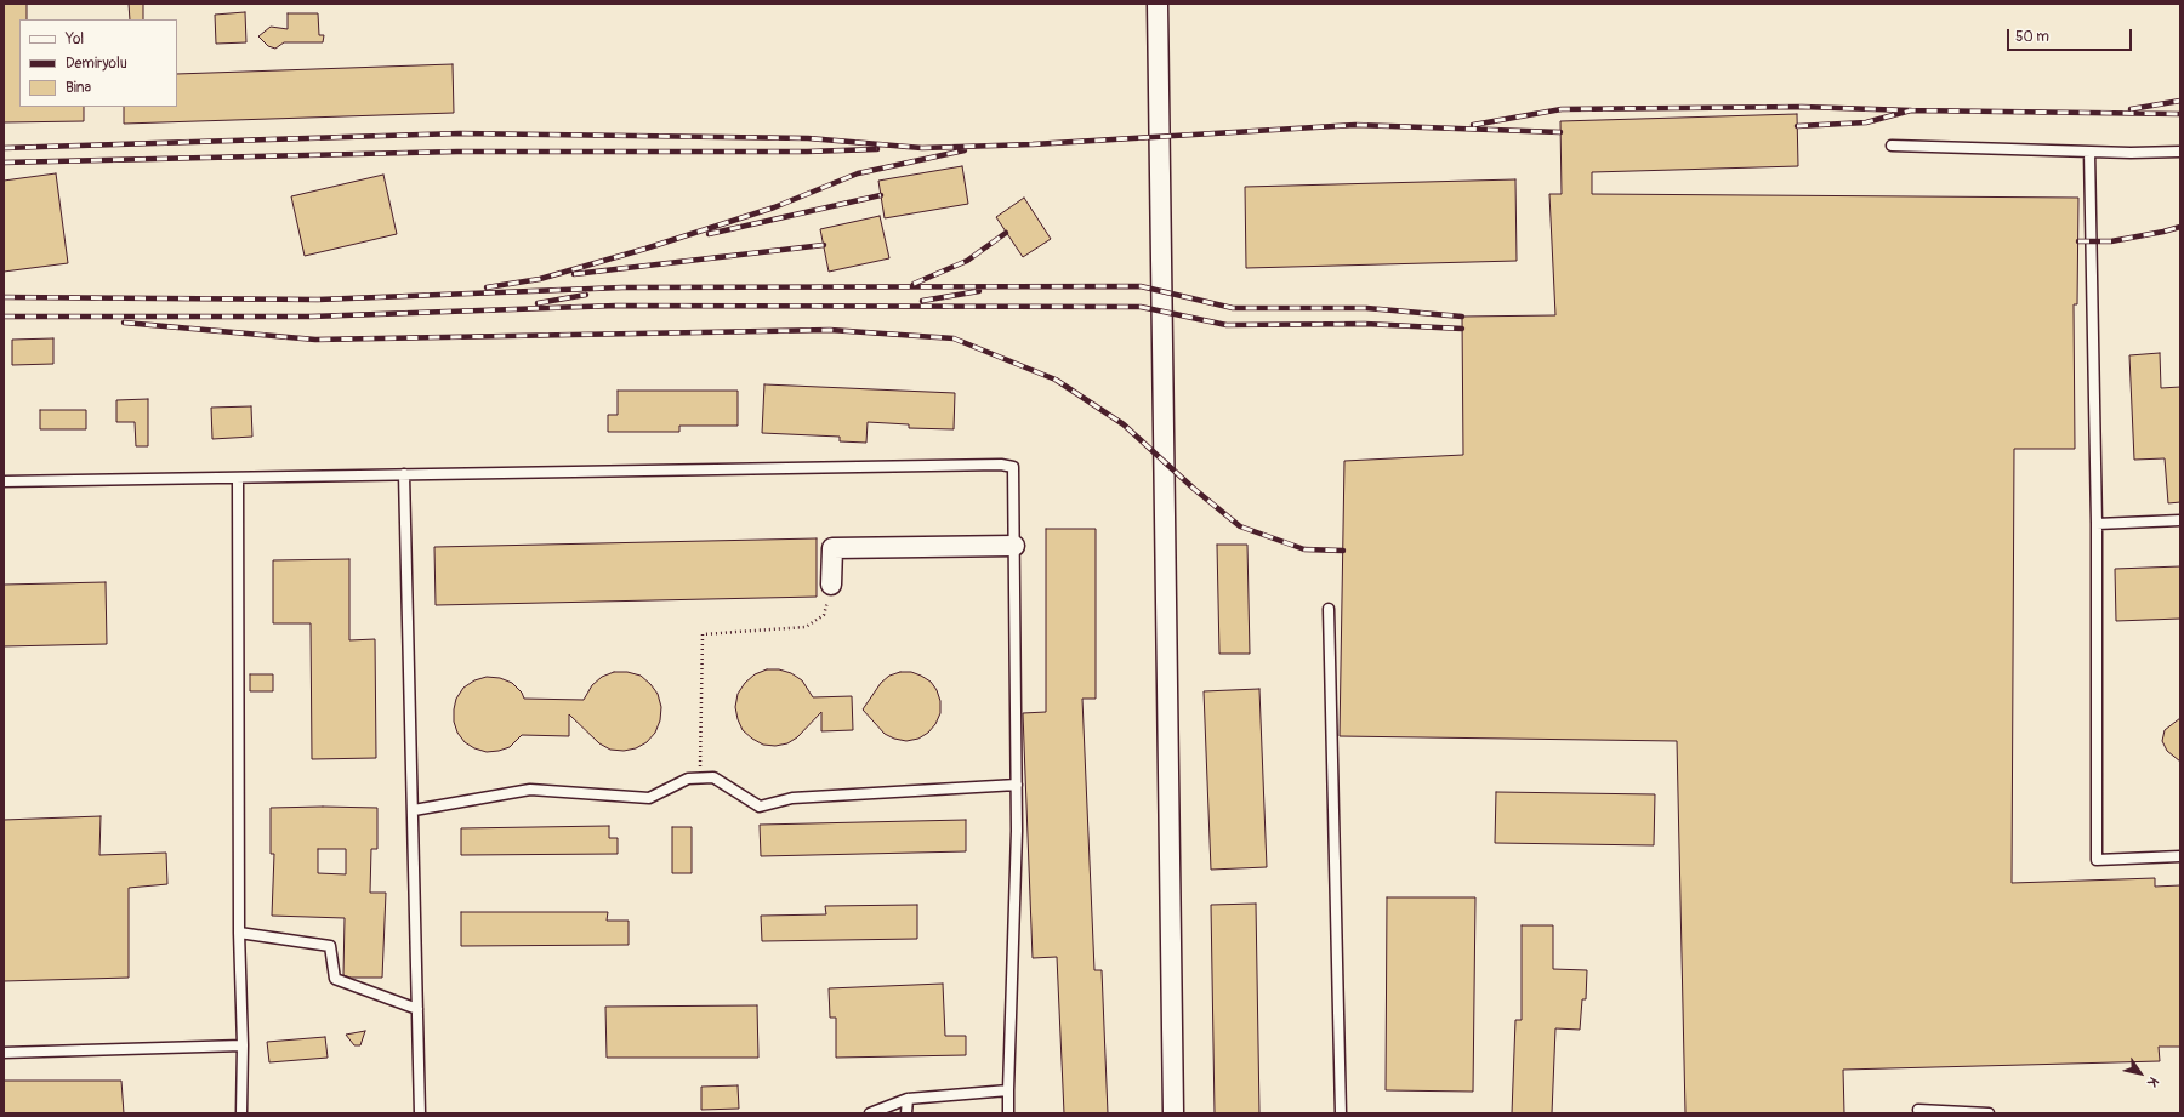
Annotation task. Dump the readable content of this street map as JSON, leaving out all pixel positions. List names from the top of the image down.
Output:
{
  "legend": ["Yol", "Demiryolu", "Bina"],
  "scale_bar": "50 m",
  "north": "bottom right"
}
